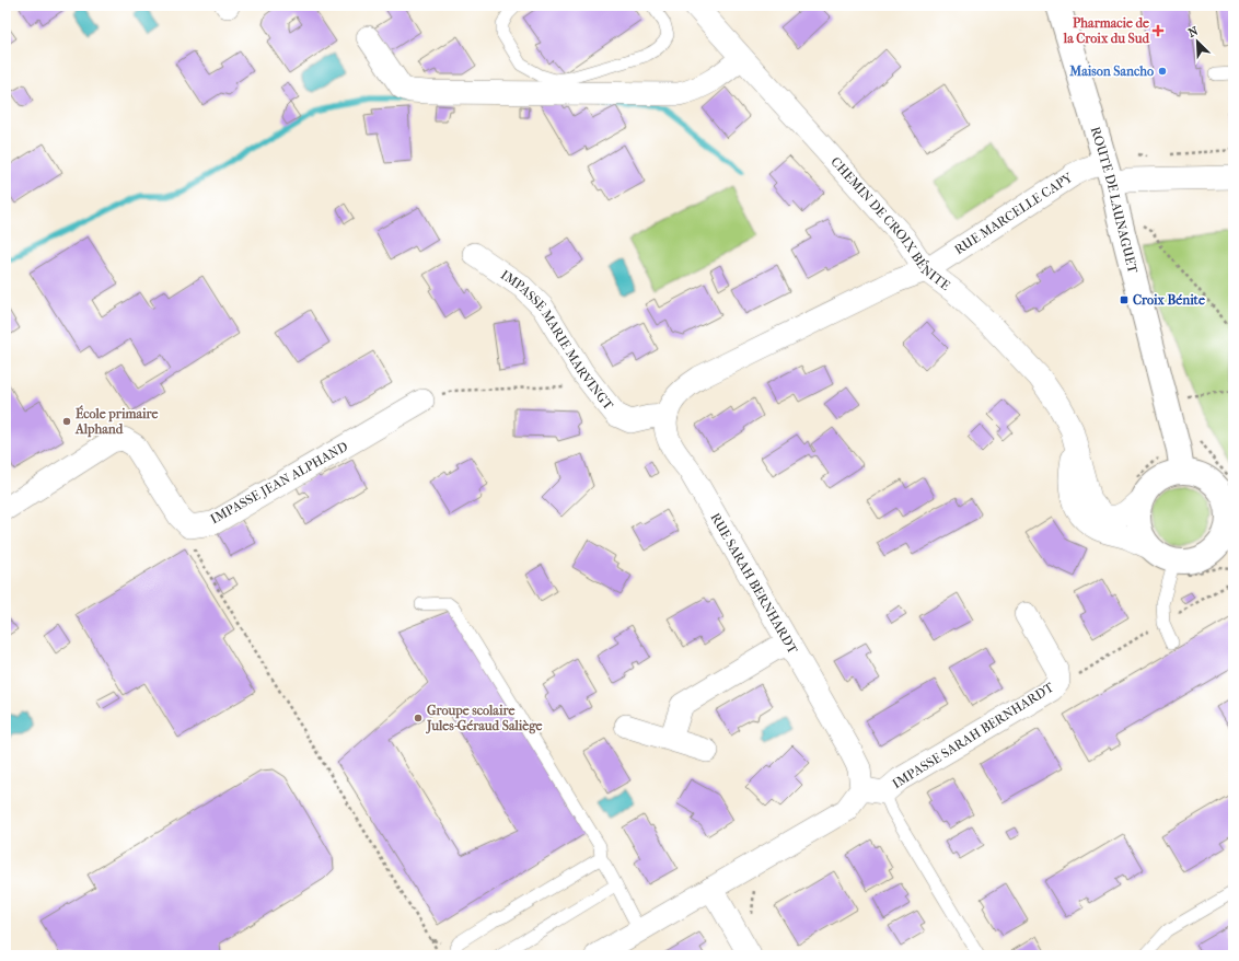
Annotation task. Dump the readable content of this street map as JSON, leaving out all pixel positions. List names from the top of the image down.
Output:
{
  "streets": {
    "main road": ["ROUTE DE LAUNAGUET"],
    "street": [
      "RUE MARCELLE CAPY",
      "CHEMIN DE CROIX BÉNITE",
      "IMPASSE MARIE MARVINGT",
      "IMPASSE JEAN ALPHAND",
      "RUE SARAH BERNHARDT",
      "IMPASSE SARAH BERNHARDT"
    ]
  },
  "crossings": [
    ["ROUTE DE LAUNAGUET", "RUE MARCELLE CAPY"],
    ["ROUTE DE LAUNAGUET", "CHEMIN DE CROIX BÉNITE"],
    ["RUE MARCELLE CAPY", "CHEMIN DE CROIX BÉNITE"],
    ["RUE MARCELLE CAPY", "RUE SARAH BERNHARDT"],
    ["CHEMIN DE CROIX BÉNITE", "RUE SARAH BERNHARDT"],
    ["IMPASSE MARIE MARVINGT", "RUE SARAH BERNHARDT"],
    ["RUE SARAH BERNHARDT", "IMPASSE SARAH BERNHARDT"]
  ],
  "places": {
    "health": ["Pharmacie de la Croix du Sud"],
    "other": ["Maison Sancho", "École primaire Alphand", "Groupe scolaire Jules-Géraud Saliège"],
    "transit": ["Croix Bénite"]
  },
  "north": "top left"
}
